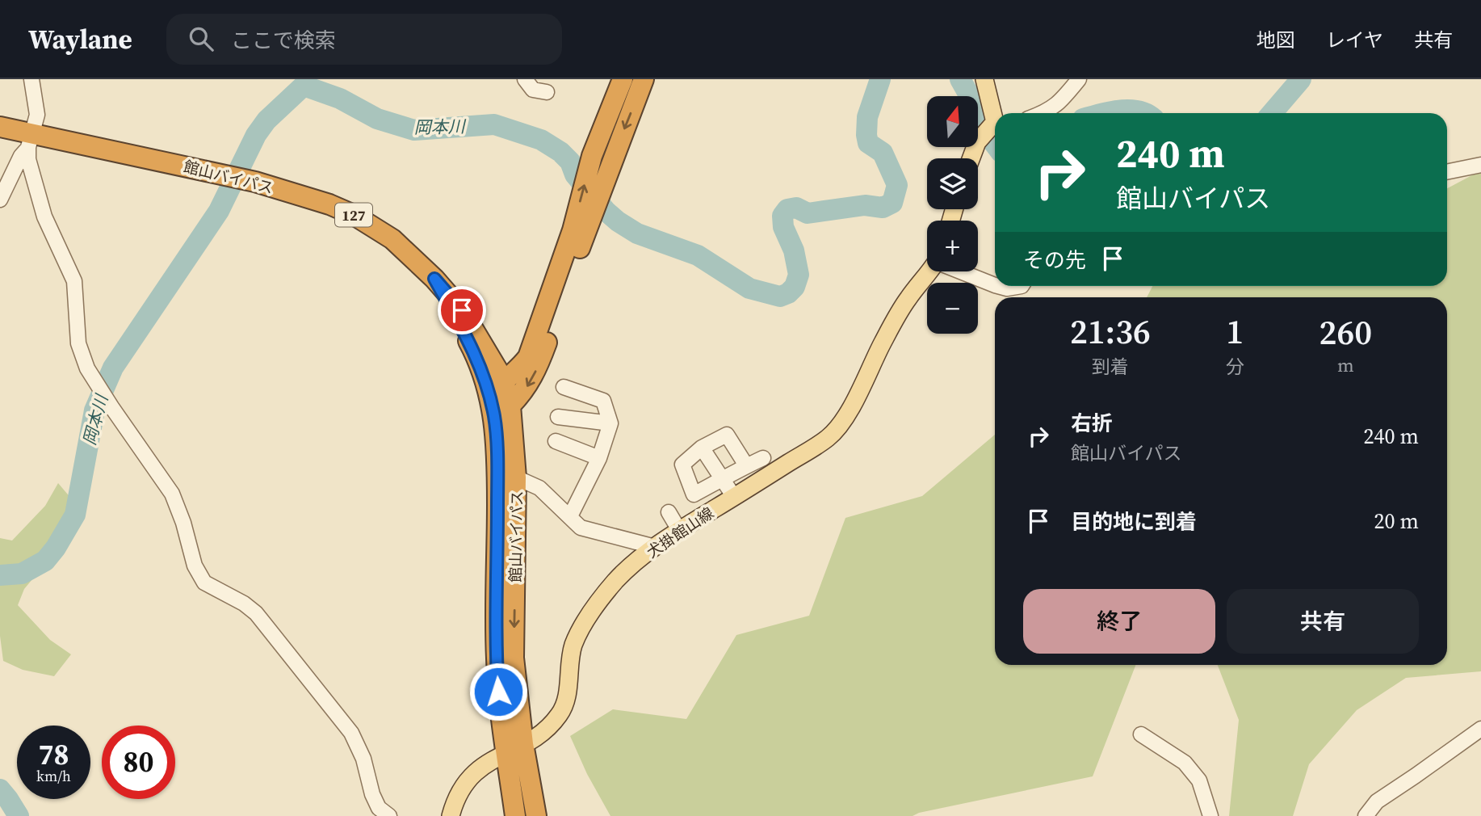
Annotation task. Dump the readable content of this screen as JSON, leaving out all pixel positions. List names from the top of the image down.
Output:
{
  "streets": {
    "highway": ["館山バイパス", "127"],
    "main road": ["犬掛館山線"]
  },
  "crossings": [
    ["館山バイパス", "犬掛館山線"]
  ],
  "water": ["岡本川"],
  "north": "top",
  "page": {
    "header": "Waylane",
    "search": "ここで検索",
    "nav": ["地図", "レイヤ", "共有"],
    "map_buttons": ["+", "−"],
    "turn": ["240 m", "館山バイパス"],
    "then": "その先",
    "eta": [
      "21:36",
      "到着",
      "1",
      "分",
      "260",
      "m"
    ],
    "list": [
      {
        "name": "右折",
        "note": "館山バイパス",
        "value": "240 m"
      },
      {
        "name": "目的地に到着",
        "value": "20 m"
      }
    ],
    "buttons": ["終了", "共有"],
    "speed": "78 km/h",
    "limit": "80"
  }
}
